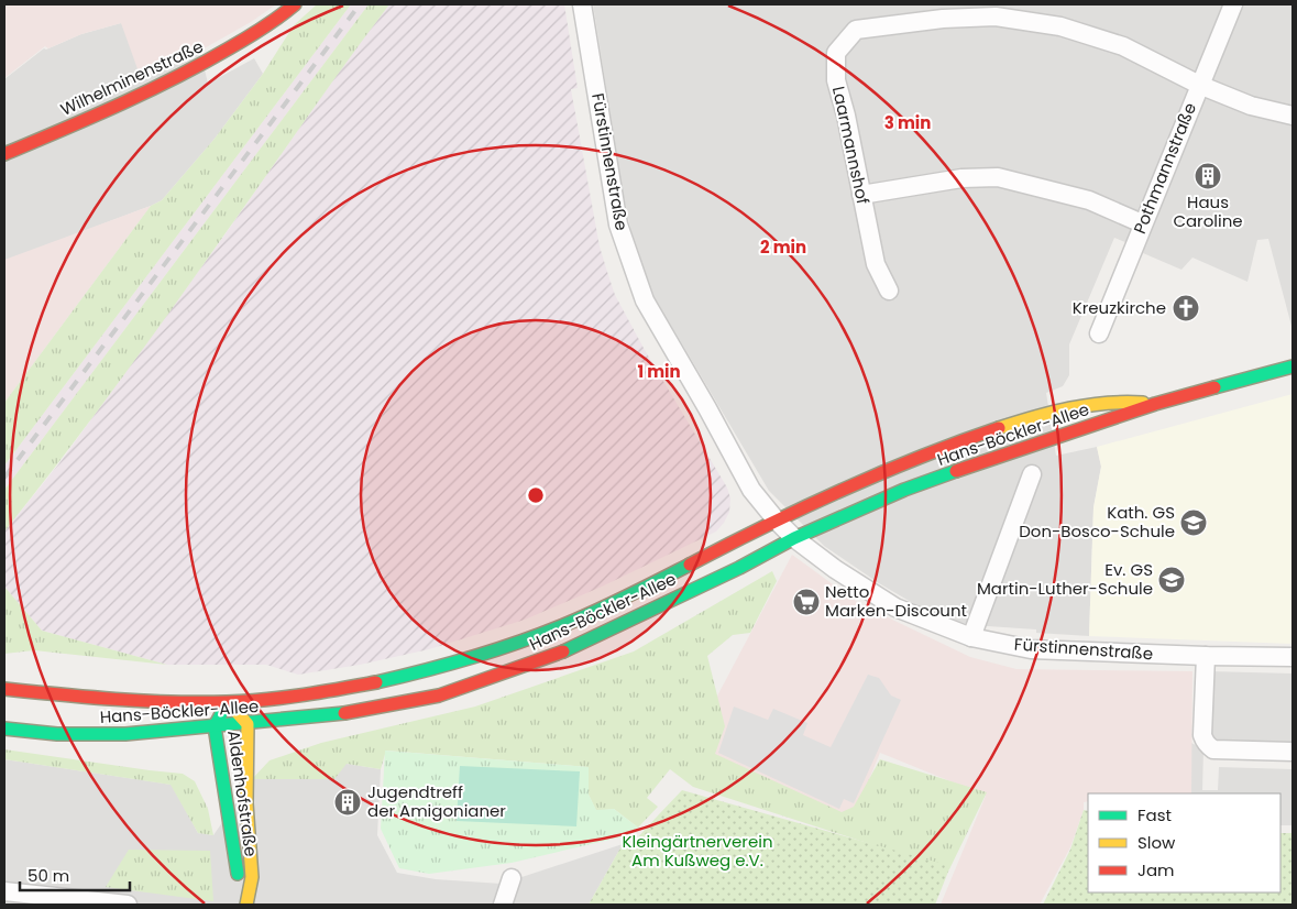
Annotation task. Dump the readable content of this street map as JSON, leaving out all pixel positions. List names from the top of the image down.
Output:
{
  "streets": {
    "street": [
      "Wilhelminenstraße",
      "Laarmannshof",
      "Fürstinnenstraße",
      "Pothmannstraße",
      "Hans-Böckler-Allee",
      "Aldenhofstraße"
    ]
  },
  "crossings": [
    ["Laarmannshof", "Pothmannstraße"],
    ["Fürstinnenstraße", "Hans-Böckler-Allee"],
    ["Hans-Böckler-Allee", "Aldenhofstraße"]
  ],
  "parks": ["Kleingärtnerverein Am Kußweg e.V."],
  "places": {
    "building": ["Haus Caroline", "Jugendtreff der Amigonianer"],
    "church": ["Kreuzkirche"],
    "school or university": ["Kath. GS Don-Bosco-Schule", "Ev. GS Martin-Luther-Schule"],
    "supermarket": ["Netto Marken-Discount"]
  },
  "legend": ["Fast", "Slow", "Jam"],
  "scale_bar": "50 m",
  "rings": ["3 min", "2 min", "1 min"]
}
